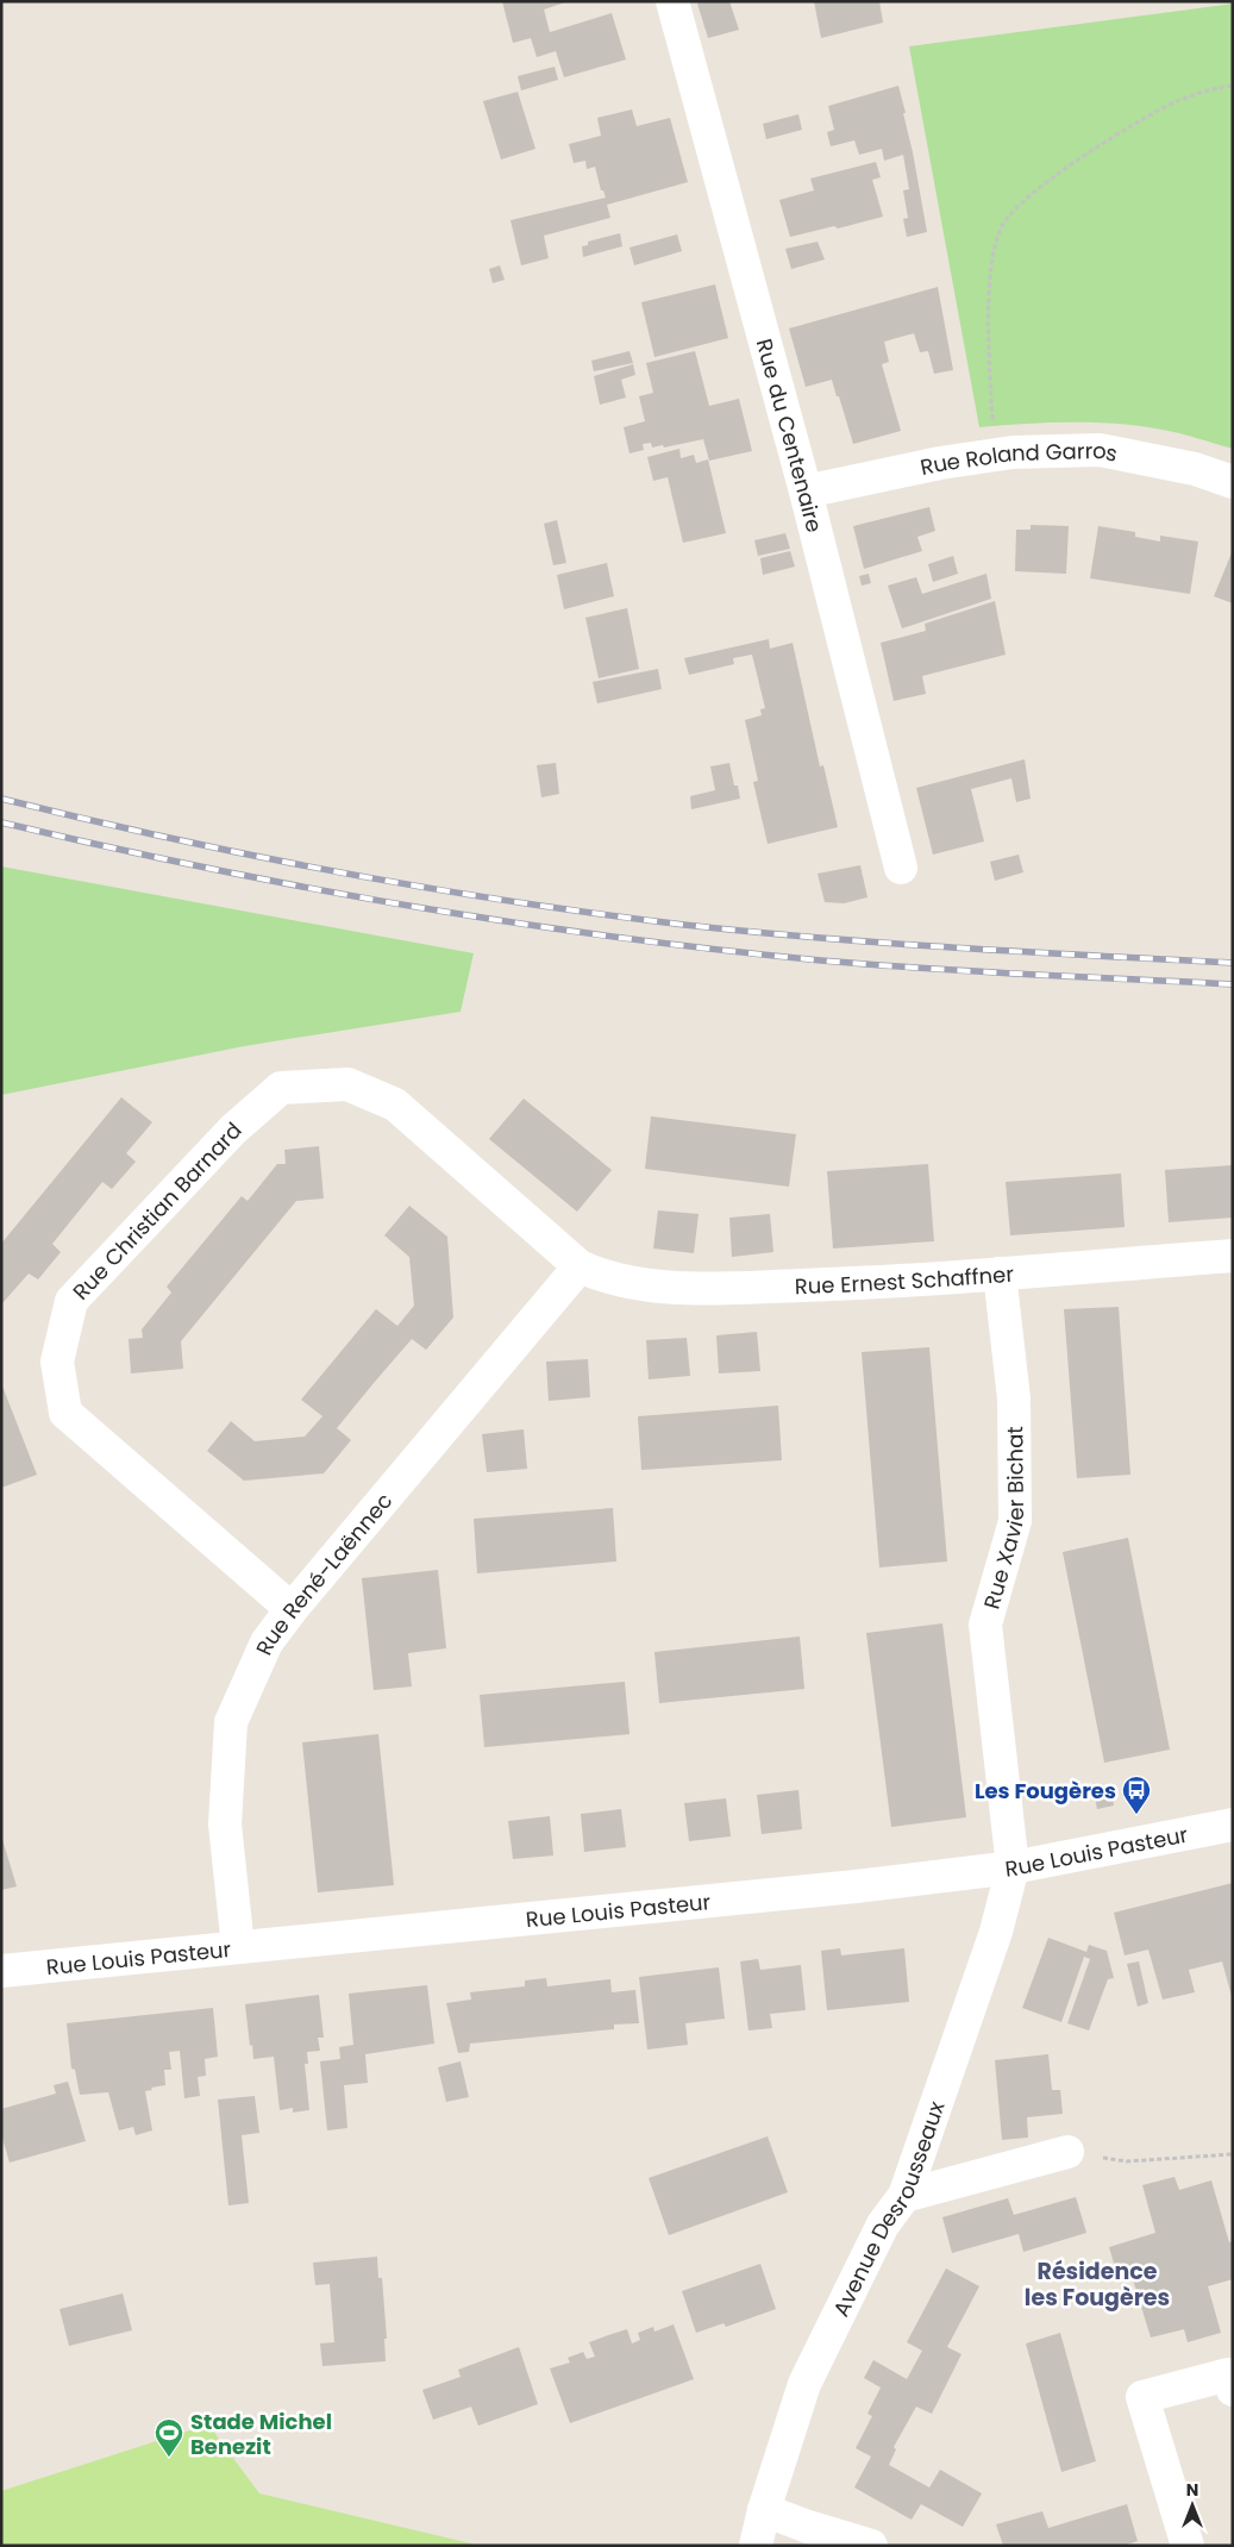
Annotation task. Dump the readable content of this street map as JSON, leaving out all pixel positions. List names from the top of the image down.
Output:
{
  "streets": {
    "street": [
      "Rue du Centenaire",
      "Rue Roland Garros",
      "Rue Christian Barnard",
      "Rue Ernest Schaffner",
      "Rue Xavier Bichat",
      "Rue René-Laënnec",
      "Rue Louis Pasteur",
      "Avenue Desrousseaux"
    ]
  },
  "crossings": [
    ["Rue du Centenaire", "Rue Roland Garros"],
    ["Rue Christian Barnard", "Rue Ernest Schaffner"],
    ["Rue Christian Barnard", "Rue René-Laënnec"],
    ["Rue Ernest Schaffner", "Rue Xavier Bichat"],
    ["Rue Ernest Schaffner", "Rue René-Laënnec"],
    ["Rue Xavier Bichat", "Rue Louis Pasteur"],
    ["Rue Xavier Bichat", "Avenue Desrousseaux"],
    ["Rue René-Laënnec", "Rue Louis Pasteur"],
    ["Rue Louis Pasteur", "Avenue Desrousseaux"]
  ],
  "districts": ["Résidence les Fougères"],
  "places": {
    "bus stop": ["Les Fougères"],
    "sports": ["Stade Michel Benezit"]
  },
  "north": "top"
}
